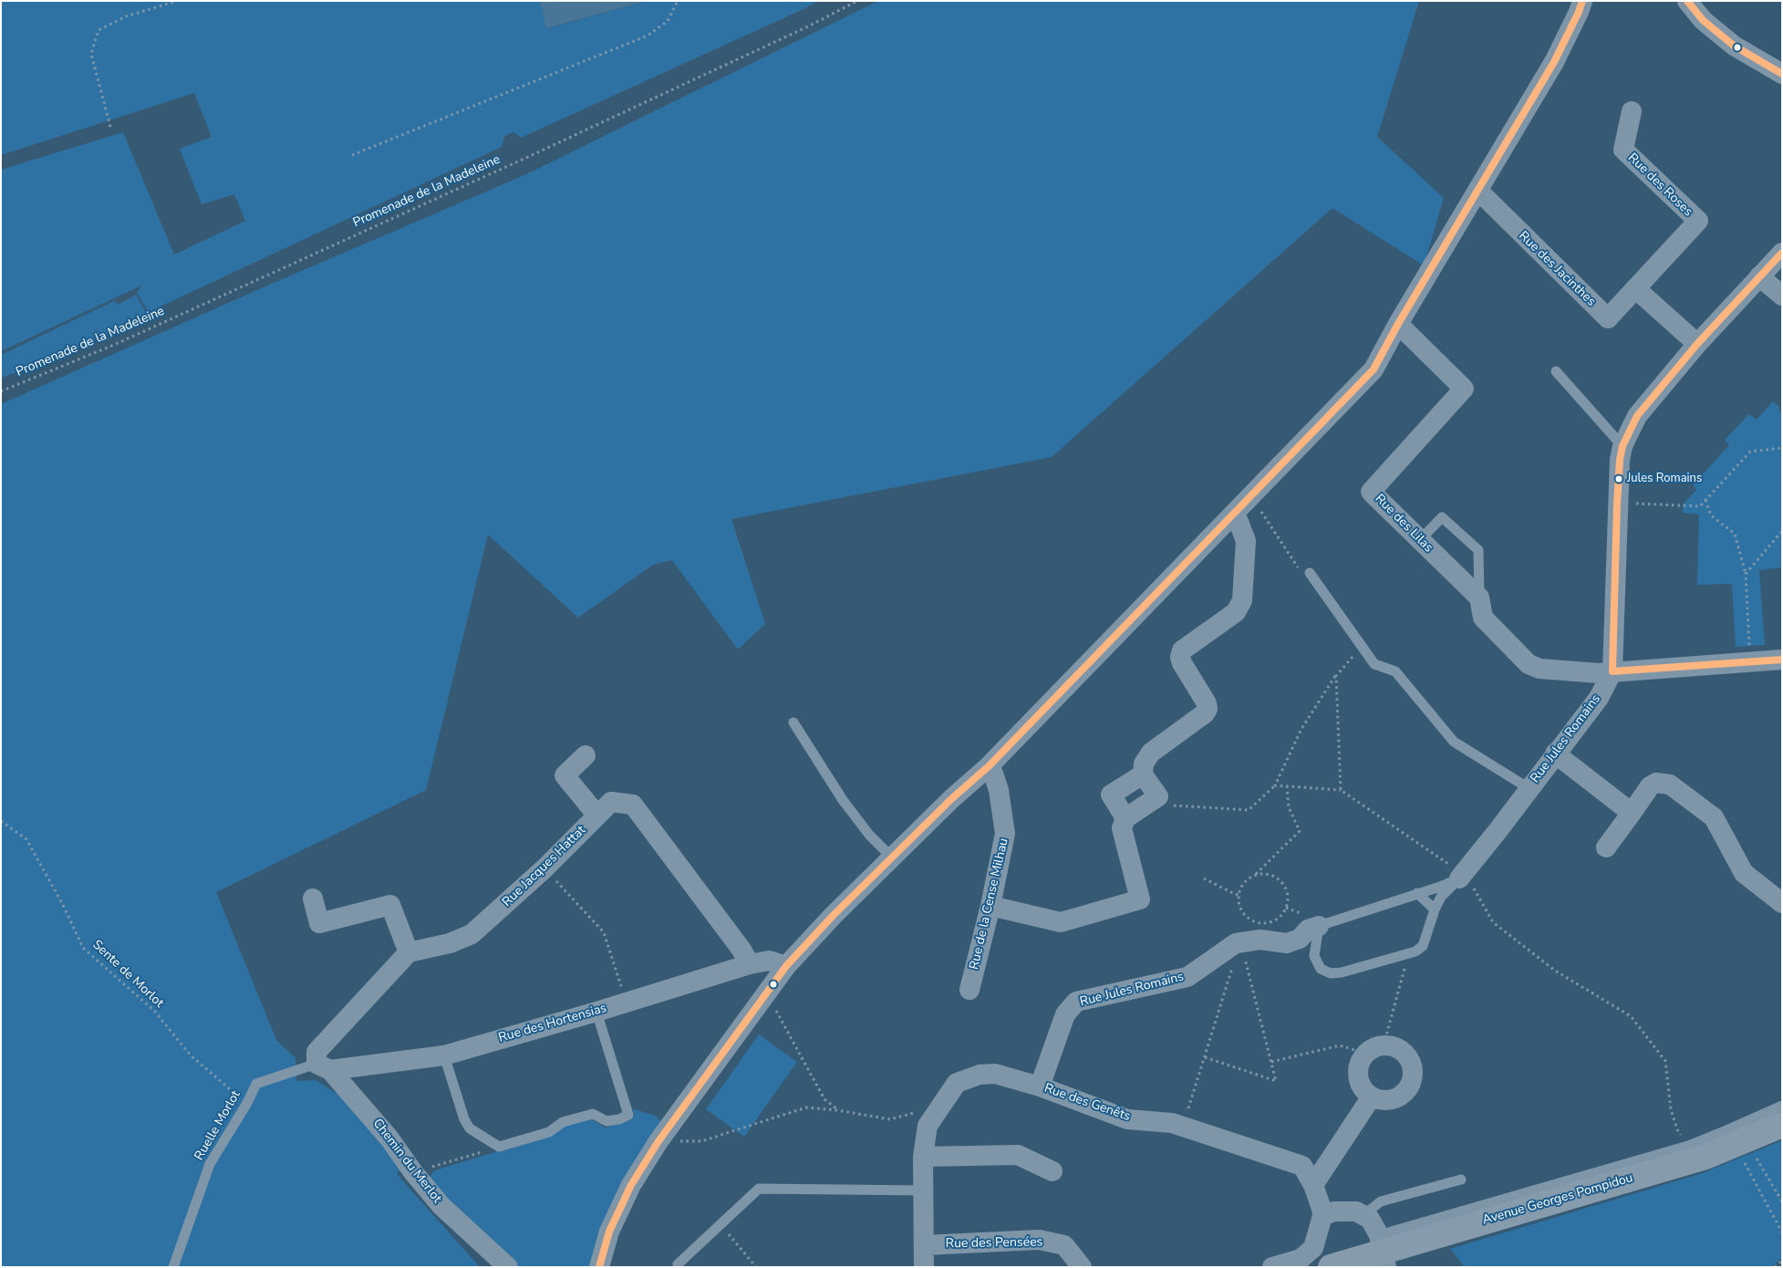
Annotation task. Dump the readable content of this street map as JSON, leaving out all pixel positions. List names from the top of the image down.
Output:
{
  "streets": {
    "main road": ["Avenue Georges Pompidou"],
    "street": [
      "Rue des Roses",
      "Rue des Jacinthes",
      "Rue des Lilas",
      "Rue Jules Romains",
      "Rue Jacques Hattat",
      "Rue de la Cense Milhau",
      "Rue des Hortensias",
      "Rue des Genêts",
      "Chemin du Merlot",
      "Rue des Pensées"
    ],
    "lane": ["Ruelle Morlot"],
    "path": ["Promenade de la Madeleine", "Sente de Morlot"]
  },
  "crossings": [
    ["Rue des Roses", "Rue des Jacinthes"],
    ["Rue Jules Romains", "Rue des Genêts"],
    ["Rue Jacques Hattat", "Rue des Hortensias"],
    ["Sente de Morlot", "Ruelle Morlot"],
    ["Rue des Hortensias", "Ruelle Morlot"],
    ["Rue des Hortensias", "Chemin du Merlot"],
    ["Rue des Genêts", "Rue des Pensées"],
    ["Ruelle Morlot", "Chemin du Merlot"]
  ],
  "places": ["Jules Romains"]
}
